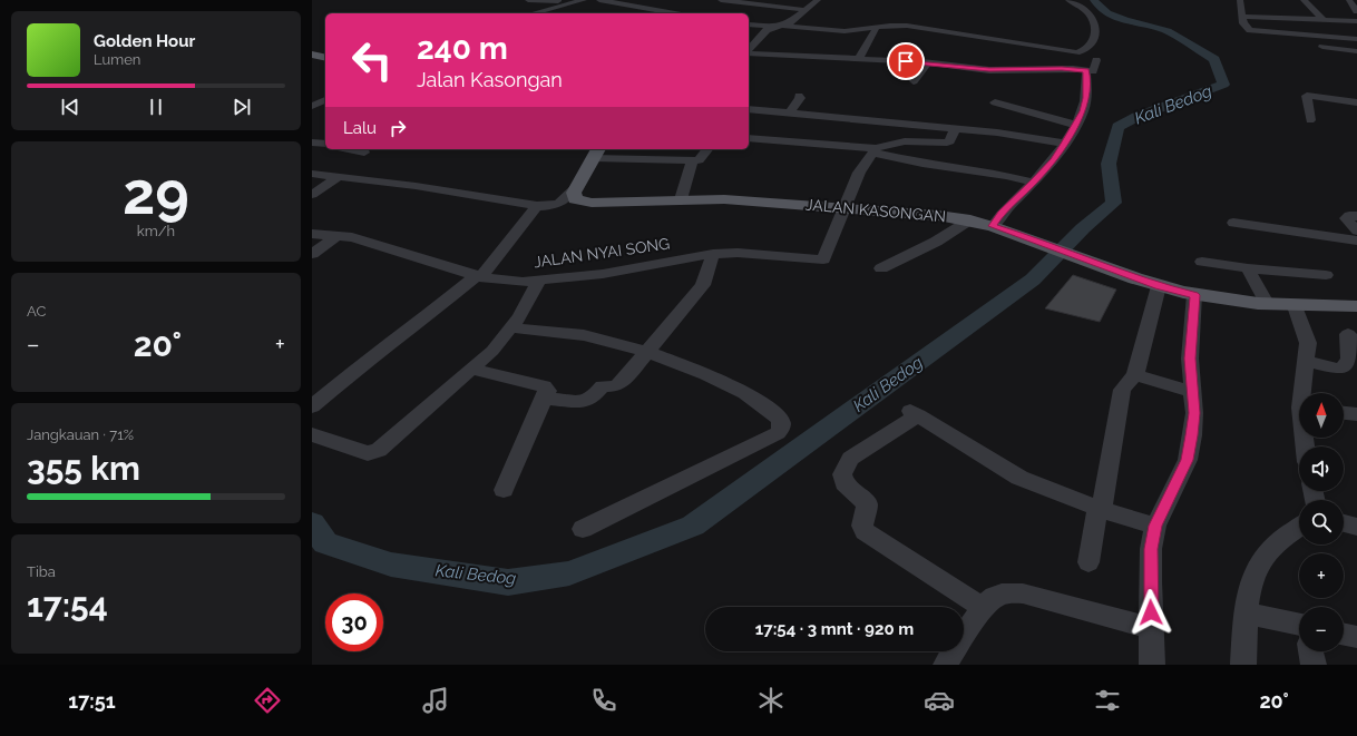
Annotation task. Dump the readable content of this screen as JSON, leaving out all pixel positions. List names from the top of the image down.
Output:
{
  "streets": {
    "main road": ["JALAN KASONGAN"],
    "street": ["JALAN NYAI SONG"]
  },
  "crossings": [
    ["JALAN KASONGAN", "JALAN NYAI SONG"]
  ],
  "water": ["Kali Bedog"],
  "north": "top",
  "page": {
    "turn": ["240 m", "Jalan Kasongan"],
    "song": ["Golden Hour", "Lumen"],
    "then": "Lalu",
    "tile": [
      ["29", "km/h"],
      "AC",
      ["Jangkauan · 71%", "355 km"],
      ["Tiba", "17:54"]
    ],
    "heat": ["−", "20°", "+"],
    "map_buttons": ["+", "−"],
    "limit": "30",
    "trip": "17:54 · 3 mnt · 920 m",
    "tabs": ["17:51", "20°"]
  }
}
